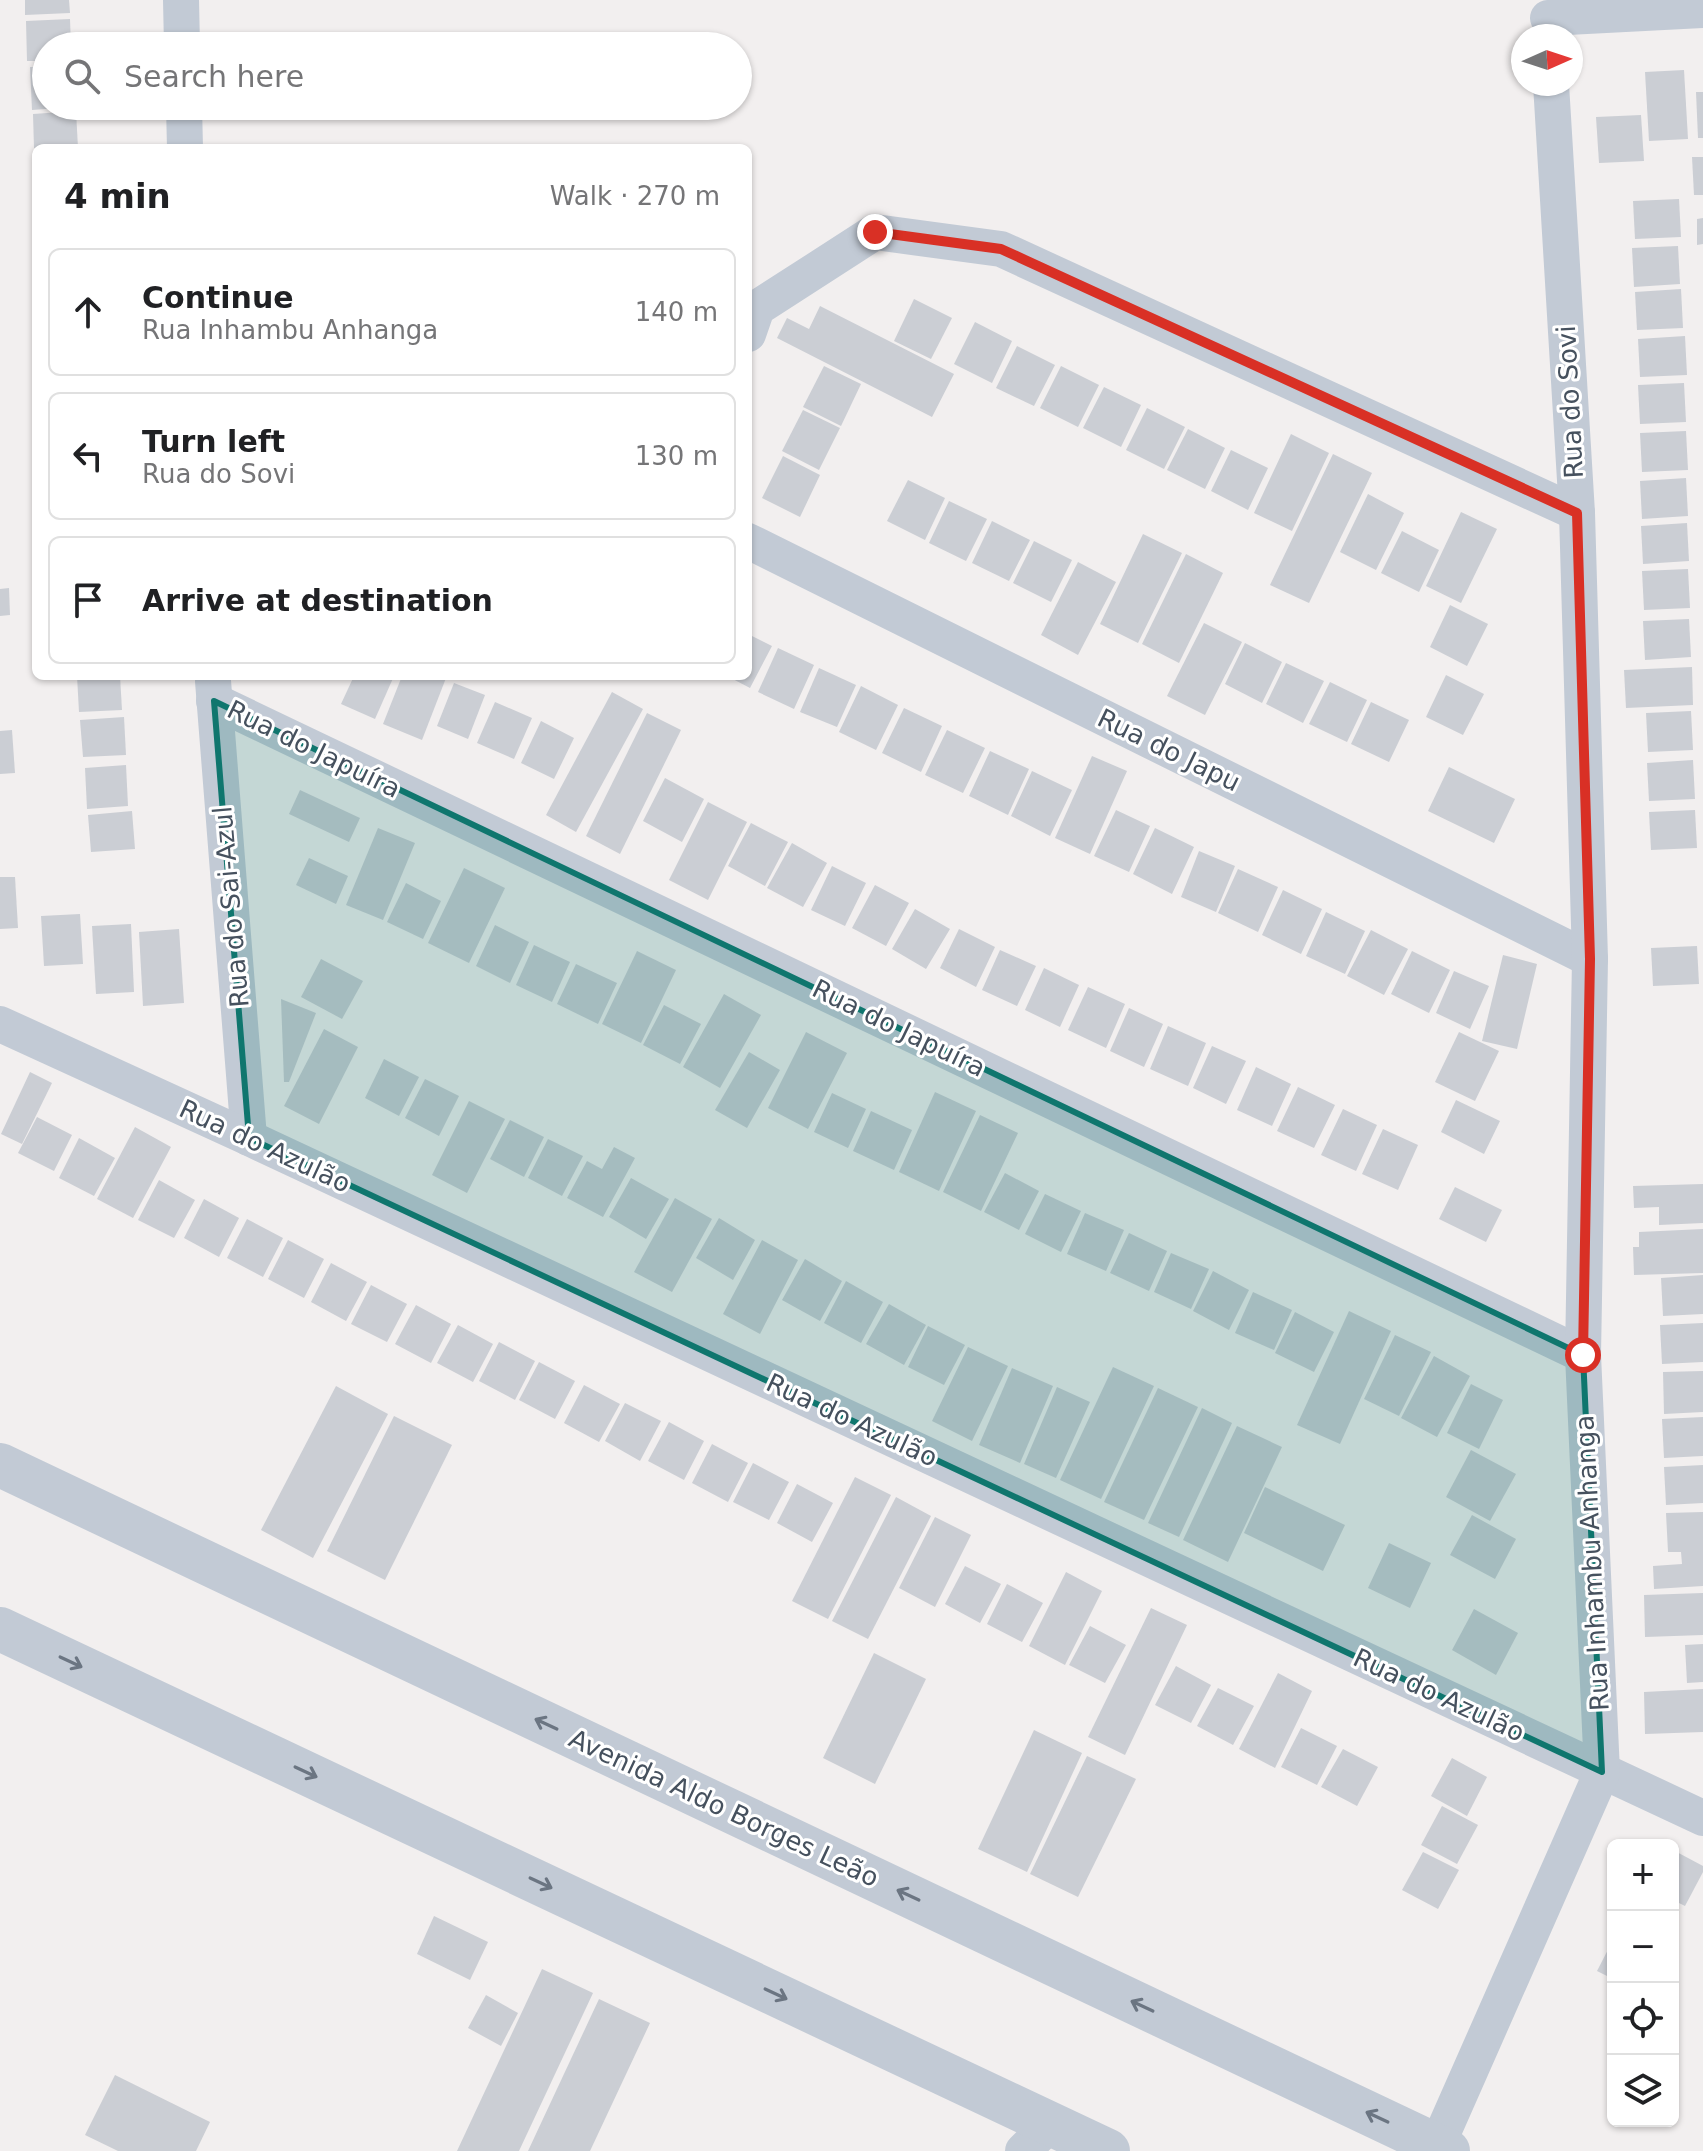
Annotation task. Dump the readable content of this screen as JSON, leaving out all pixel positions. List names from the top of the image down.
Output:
{
  "streets": {
    "street": [
      "Rua do Sovi",
      "Rua do Japuíra",
      "Rua do Japu",
      "Rua do Sai-Azul",
      "Rua do Azulão",
      "Rua Inhambu Anhanga",
      "Avenida Aldo Borges Leão"
    ]
  },
  "crossings": [
    ["Rua do Sovi", "Rua Inhambu Anhanga"],
    ["Rua do Japuíra", "Rua do Sai-Azul"],
    ["Rua do Japuíra", "Rua Inhambu Anhanga"],
    ["Rua do Japu", "Rua Inhambu Anhanga"],
    ["Rua do Sai-Azul", "Rua do Azulão"],
    ["Rua do Azulão", "Rua Inhambu Anhanga"],
    ["Rua Inhambu Anhanga", "Avenida Aldo Borges Leão"]
  ],
  "north": "right",
  "page": {
    "search": "Search here",
    "heading": ["4 min", "Walk · 270 m"],
    "list": [
      ["Continue", "Rua Inhambu Anhanga", "140 m"],
      ["Turn left", "Rua do Sovi", "130 m"],
      "Arrive at destination"
    ],
    "map_buttons": ["+", "−"]
  }
}
